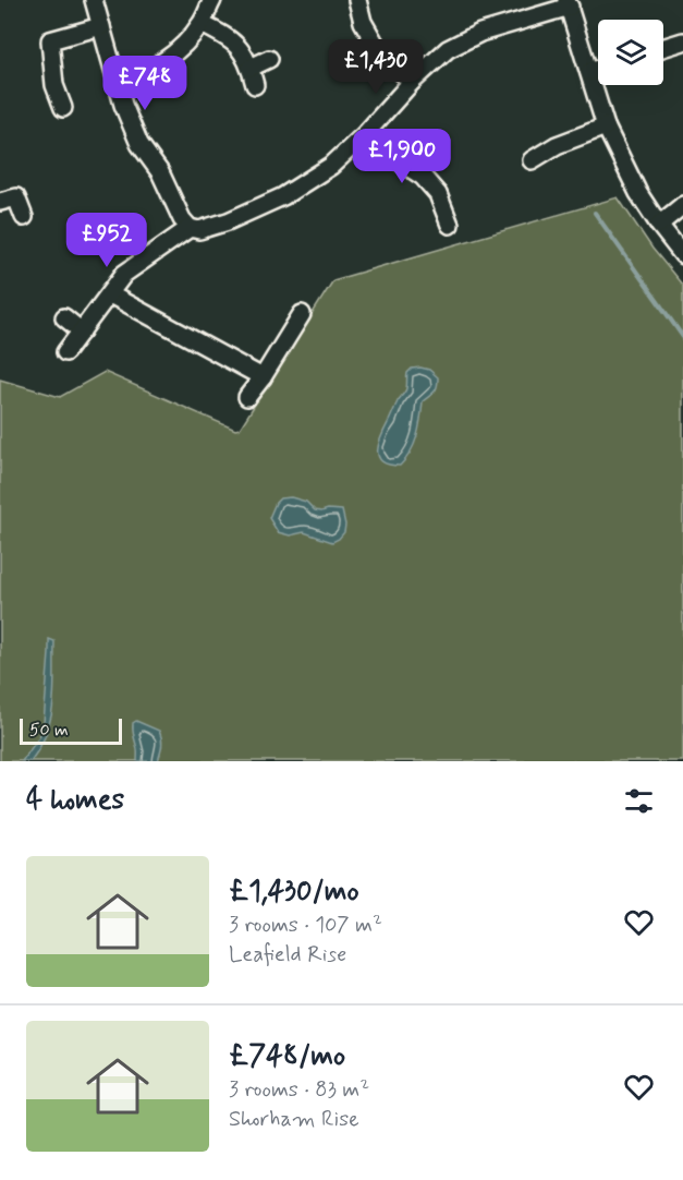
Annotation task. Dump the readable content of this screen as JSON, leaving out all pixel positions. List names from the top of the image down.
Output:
{
  "scale_bar": "50 m",
  "page": {
    "price": [
      "£1,430",
      "£748",
      "£1,900",
      "£952"
    ],
    "scale": "50 m",
    "heading": "4 homes",
    "list": [
      {
        "name": "£1,430/mo",
        "note": "3 rooms · 107 m² · Leafield Rise"
      },
      {
        "name": "£748/mo",
        "note": "3 rooms · 83 m² · Shorham Rise"
      }
    ]
  }
}
